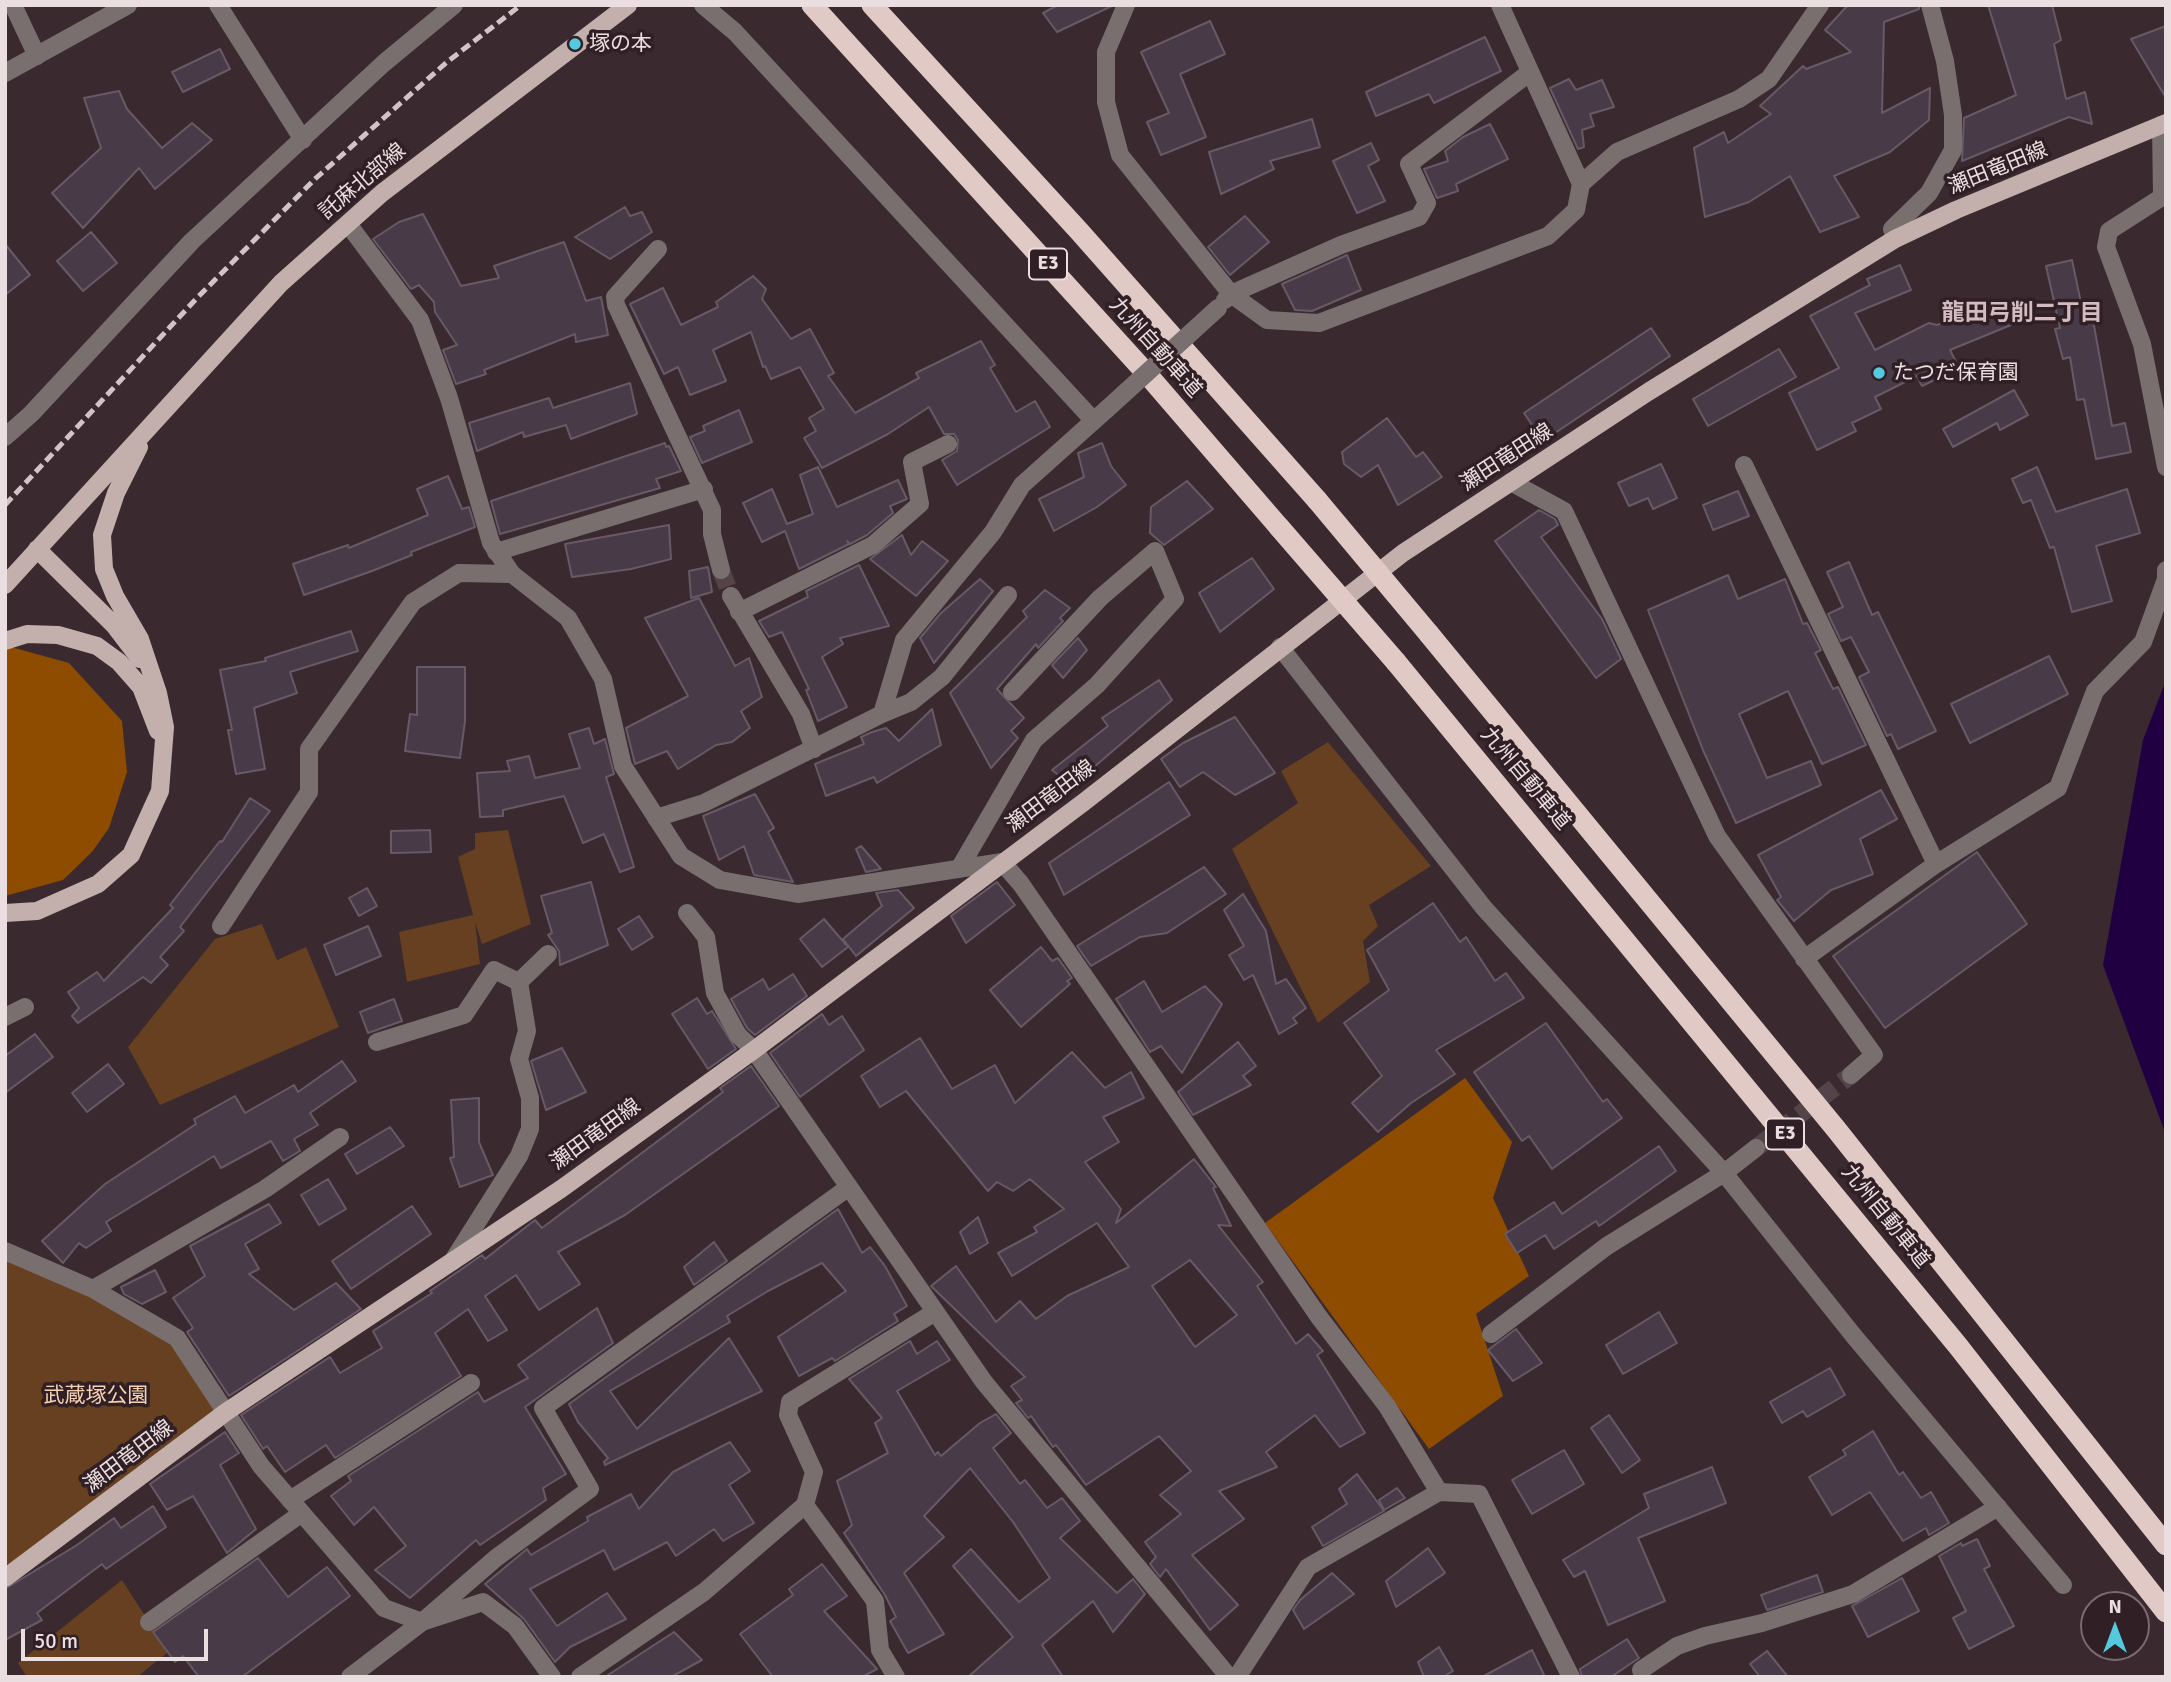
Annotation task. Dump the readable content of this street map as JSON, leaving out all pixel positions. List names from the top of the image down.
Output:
{
  "streets": {
    "highway": ["E3", "九州自動車道"],
    "main road": ["瀬田竜田線", "託麻北部線"]
  },
  "districts": ["龍田弓削二丁目"],
  "parks": ["武蔵塚公園"],
  "places": ["塚の本", "たつだ保育園"],
  "scale_bar": "50 m",
  "north": "top"
}
